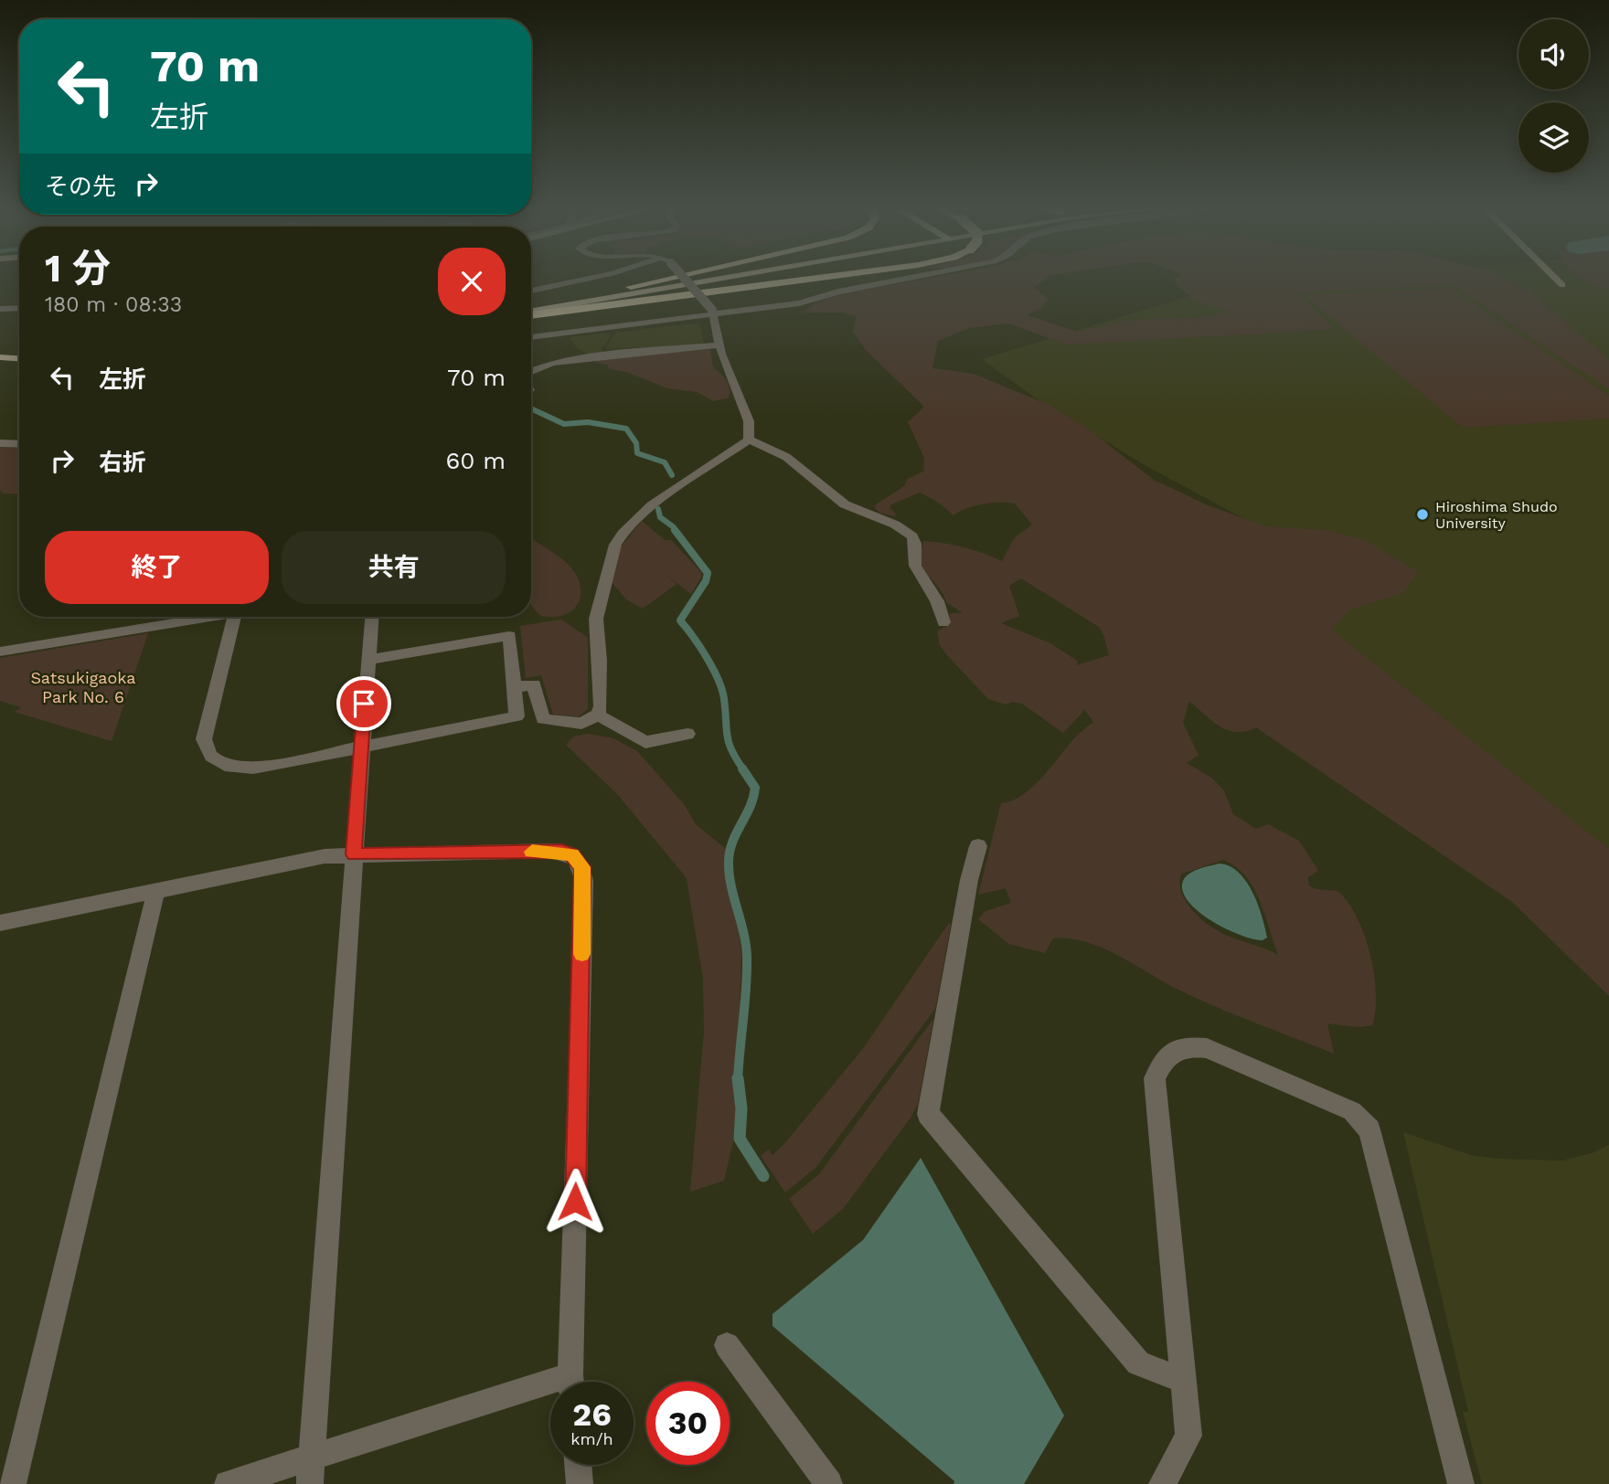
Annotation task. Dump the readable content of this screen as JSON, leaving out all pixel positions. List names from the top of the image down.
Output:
{
  "parks": ["Satsukigaoka Park No. 6"],
  "places": ["Hiroshima Shudo University"],
  "page": {
    "turn": ["70 m", "左折"],
    "then": "その先",
    "heading": ["1 分", "180 m · 08:33"],
    "list": [
      {
        "name": "左折",
        "value": "70 m"
      },
      {
        "name": "右折",
        "value": "60 m"
      }
    ],
    "buttons": ["終了", "共有"],
    "speed": "26 km/h",
    "limit": "30"
  }
}
